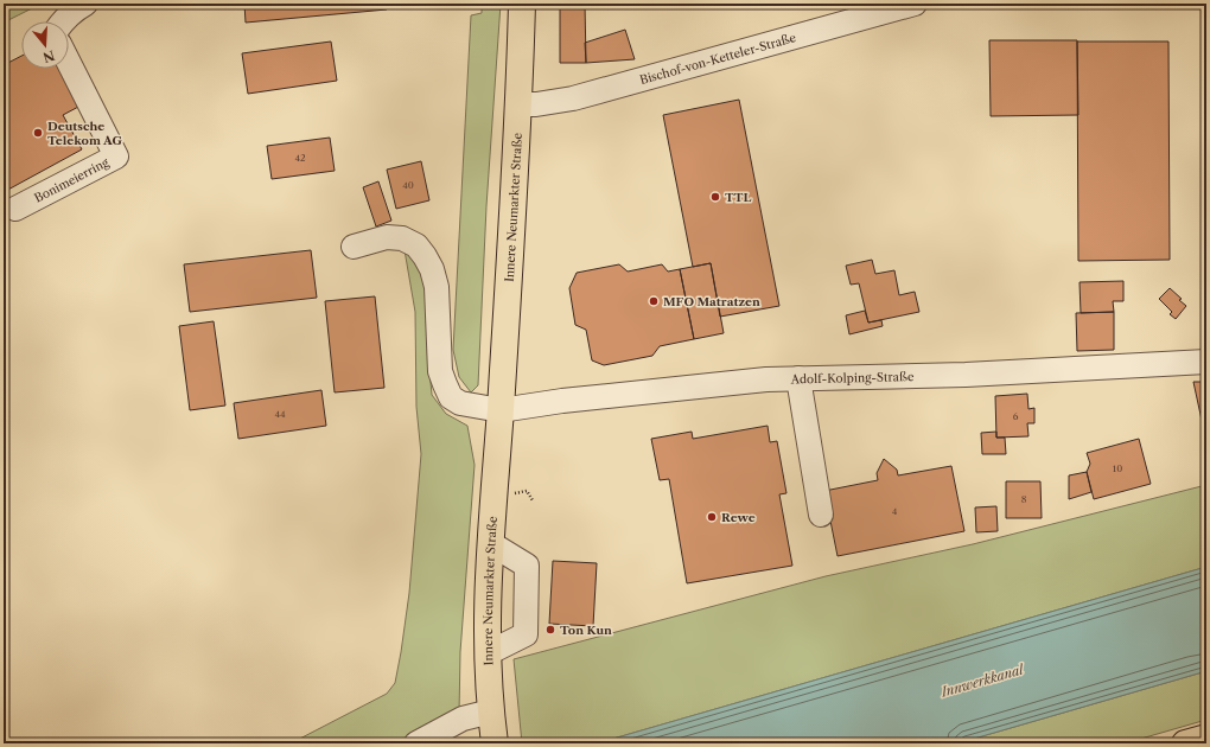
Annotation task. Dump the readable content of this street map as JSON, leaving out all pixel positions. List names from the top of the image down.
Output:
{
  "streets": {
    "main road": ["Innere Neumarkter Straße"],
    "street": ["Bischof-von-Ketteler-Straße", "Bonimeierring", "Adolf-Kolping-Straße"]
  },
  "crossings": [
    ["Bischof-von-Ketteler-Straße", "Innere Neumarkter Straße"],
    ["Innere Neumarkter Straße", "Adolf-Kolping-Straße"]
  ],
  "water": ["Innwerkkanal"],
  "places": [
    "Deutsche Telekom AG",
    "TTL",
    "MFO Matratzen",
    "Rewe",
    "Ton Kun"
  ],
  "house_numbers": [
    "42",
    "40",
    "44",
    "6",
    "10",
    "8",
    "4"
  ],
  "north": "bottom"
}
